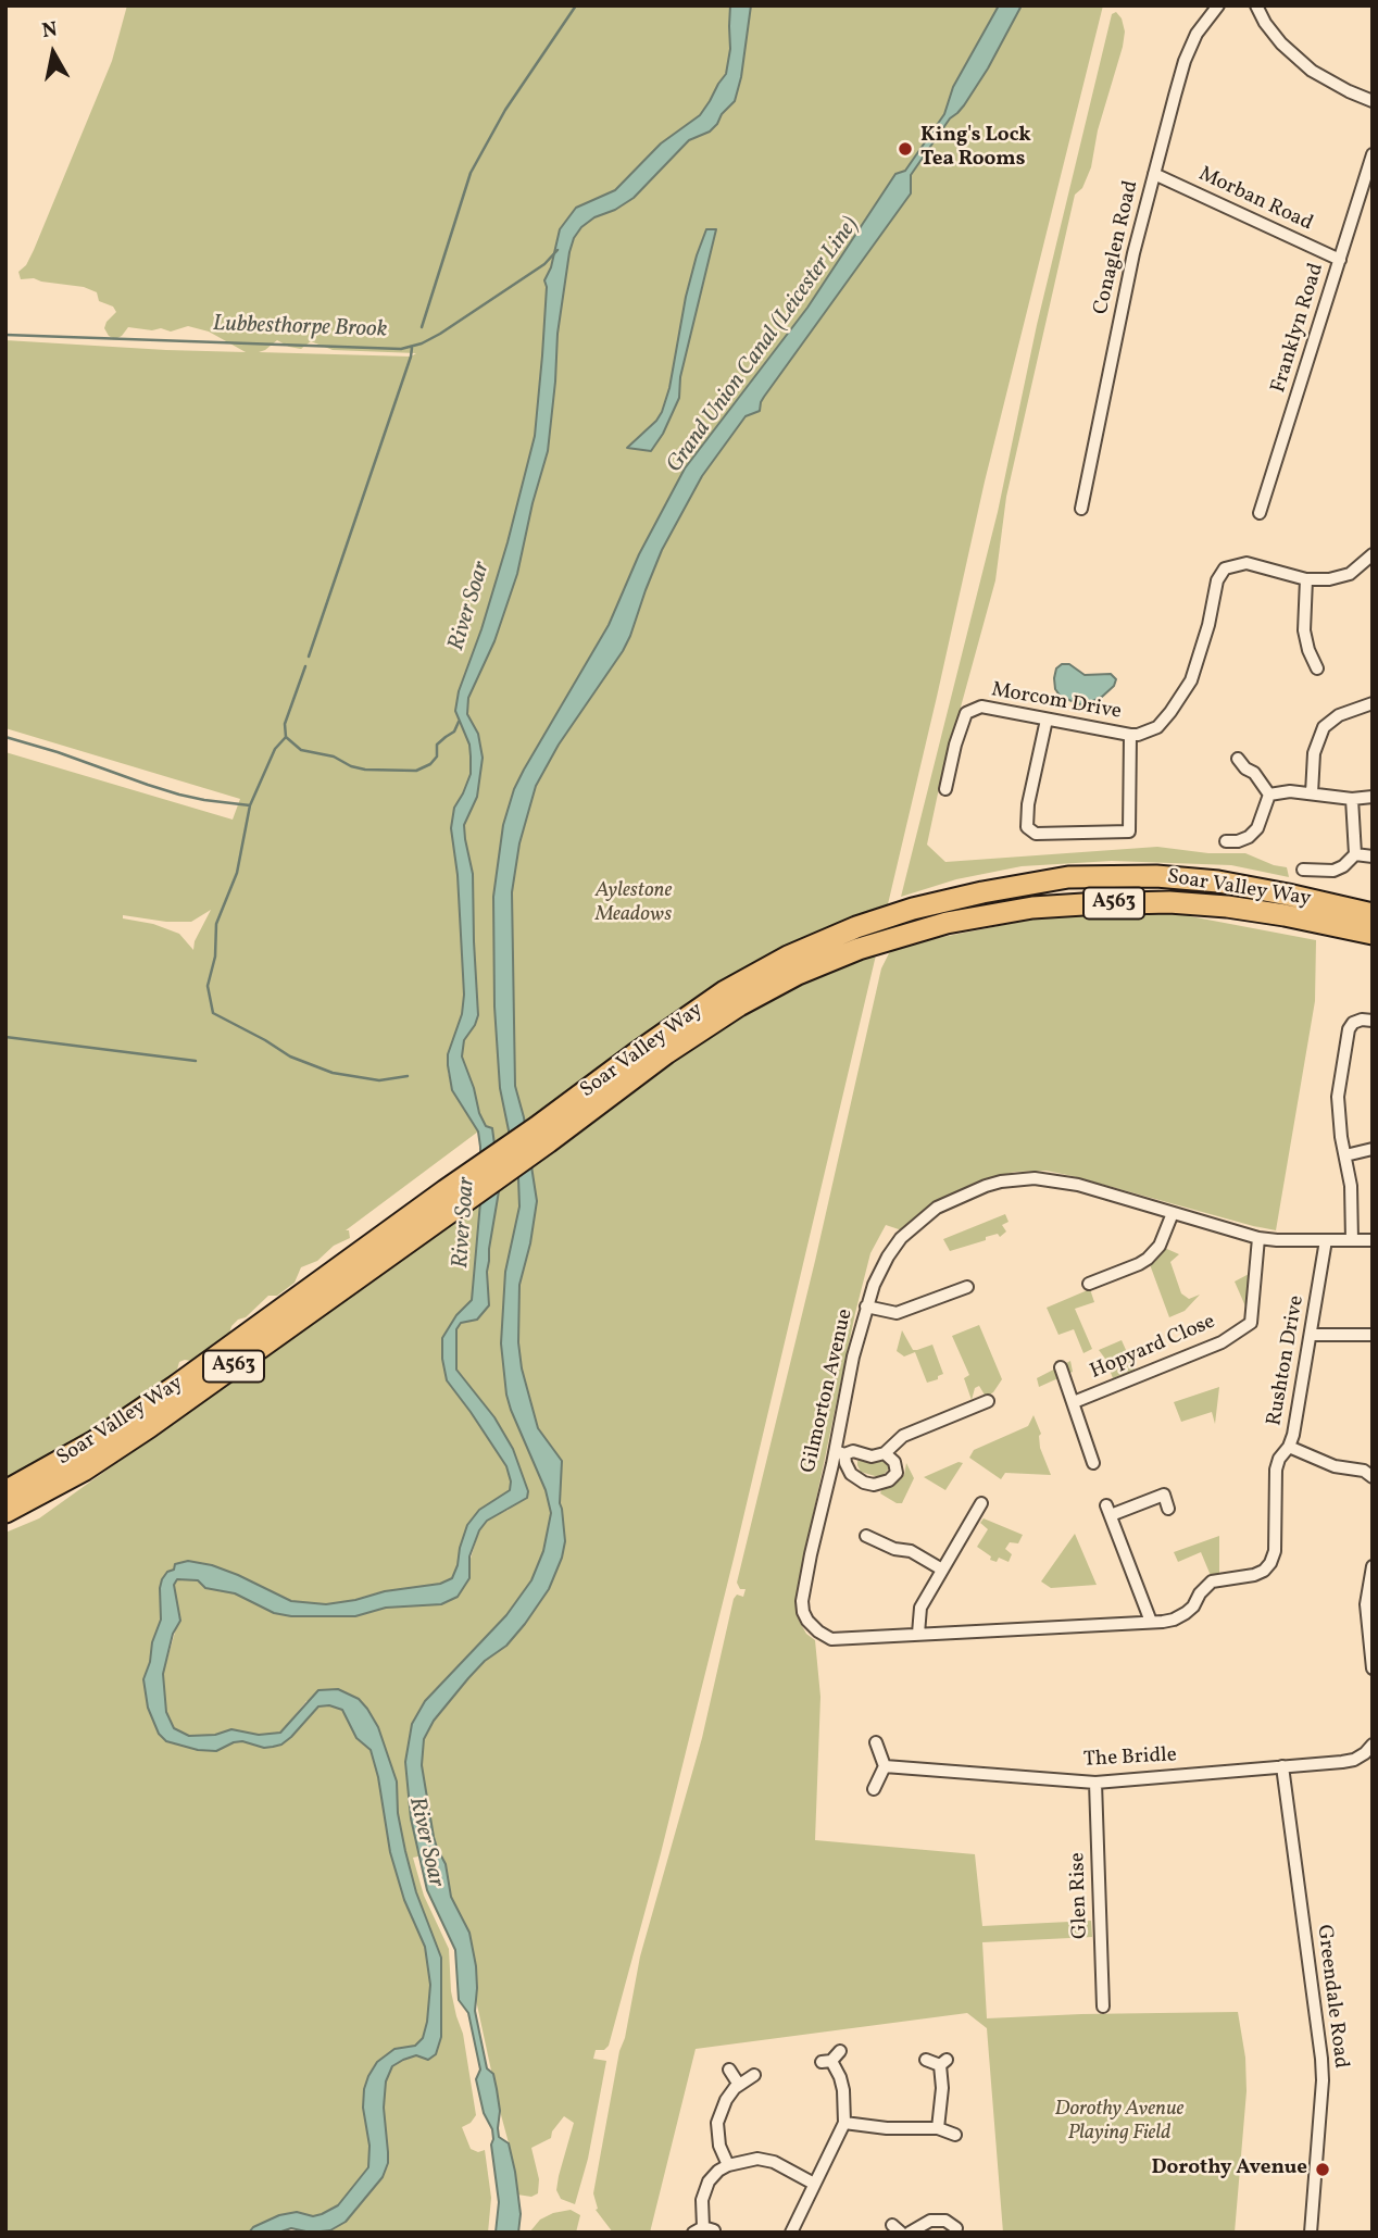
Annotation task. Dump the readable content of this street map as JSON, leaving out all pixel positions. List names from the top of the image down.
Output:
{
  "streets": {
    "highway": ["Soar Valley Way", "A563"],
    "street": [
      "Morban Road",
      "Conaglen Road",
      "Franklyn Road",
      "Morcom Drive",
      "Hopyard Close",
      "Rushton Drive",
      "Gilmorton Avenue",
      "The Bridle",
      "Glen Rise",
      "Greendale Road"
    ]
  },
  "crossings": [
    ["Morban Road", "Conaglen Road"],
    ["Morban Road", "Franklyn Road"],
    ["Hopyard Close", "Gilmorton Avenue"],
    ["Rushton Drive", "Gilmorton Avenue"],
    ["The Bridle", "Glen Rise"],
    ["The Bridle", "Greendale Road"]
  ],
  "water": ["Lubbesthorpe Brook", "Grand Union Canal (Leicester Line)", "River Soar"],
  "parks": ["Aylestone Meadows", "Dorothy Avenue Playing Field"],
  "places": ["King's Lock Tea Rooms", "Dorothy Avenue"],
  "north": "top"
}
